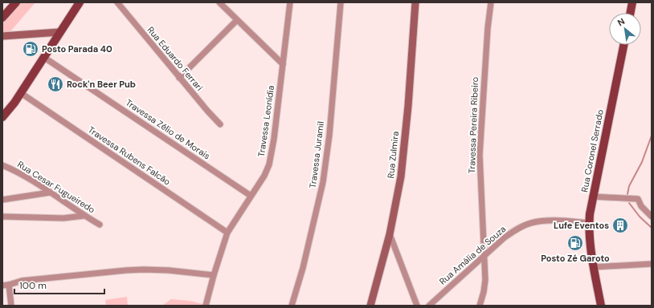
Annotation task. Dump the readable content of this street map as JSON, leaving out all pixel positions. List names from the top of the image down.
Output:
{
  "streets": {
    "main road": ["Rua Coronel Serrado"],
    "street": [
      "Rua Eduardo Ferrari",
      "Travessa Leonídia",
      "Travessa Pereira Ribeiro",
      "Travessa Zélio de Morais",
      "Travessa Juramil",
      "Rua Zulmira",
      "Travessa Rubens Falcão",
      "Rua Cesar Fugueiredo",
      "Rua Amália de Souza"
    ]
  },
  "crossings": [
    ["Travessa Leonídia", "Travessa Zélio de Morais"],
    ["Travessa Leonídia", "Travessa Rubens Falcão"],
    ["Travessa Pereira Ribeiro", "Rua Amália de Souza"],
    ["Rua Coronel Serrado", "Rua Amália de Souza"]
  ],
  "places": {
    "fuel station": ["Posto Parada 40", "Posto Zé Garoto"],
    "restaurant": ["Rock'n Beer Pub"],
    "building": ["Lufe Eventos"]
  },
  "scale_bar": "100 m",
  "north": "top left"
}
